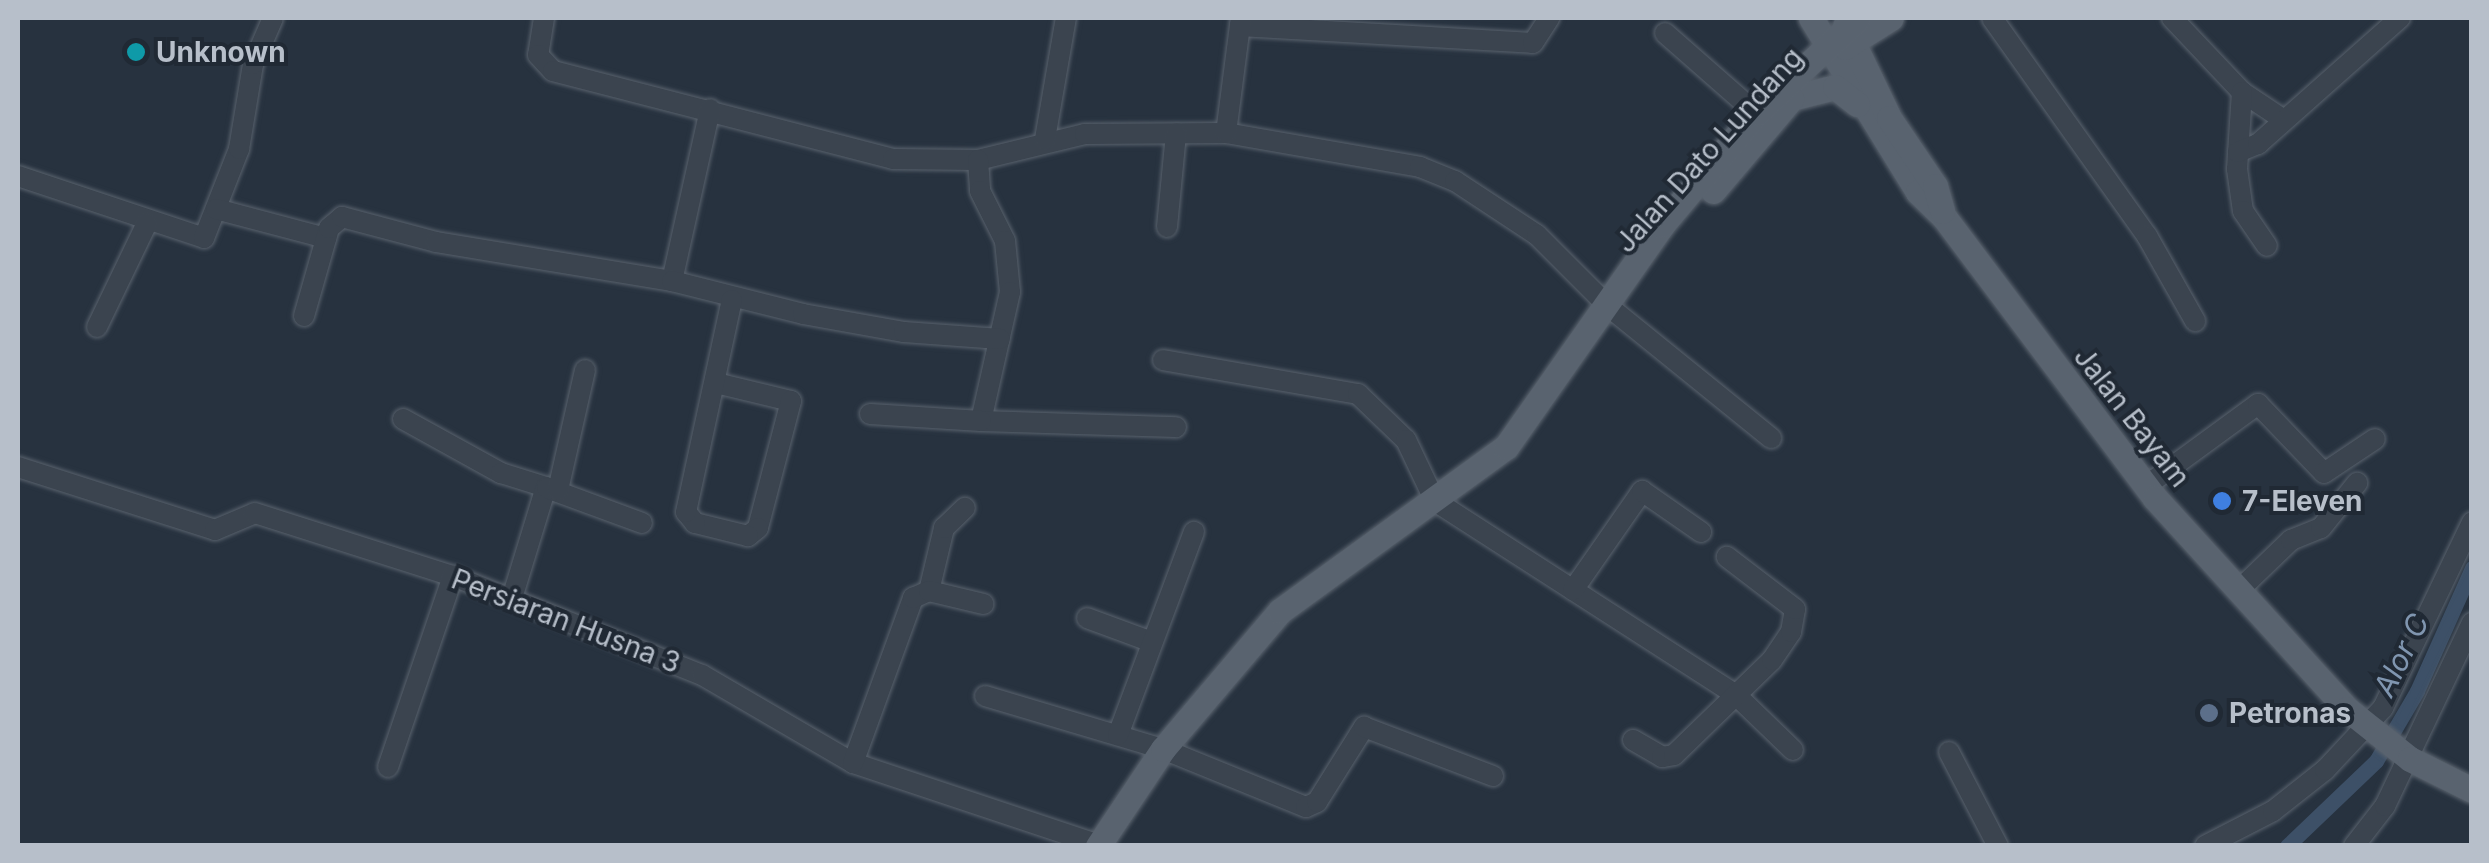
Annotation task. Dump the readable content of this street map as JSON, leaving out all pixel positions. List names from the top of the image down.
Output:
{
  "streets": {
    "main road": ["Jalan Dato Lundang", "Jalan Bayam"],
    "street": ["Persiaran Husna 3"]
  },
  "crossings": [
    ["Jalan Dato Lundang", "Jalan Bayam"],
    ["Jalan Dato Lundang", "Persiaran Husna 3"]
  ],
  "water": ["Alor C"],
  "places": ["Unknown", "7-Eleven", "Petronas"]
}
